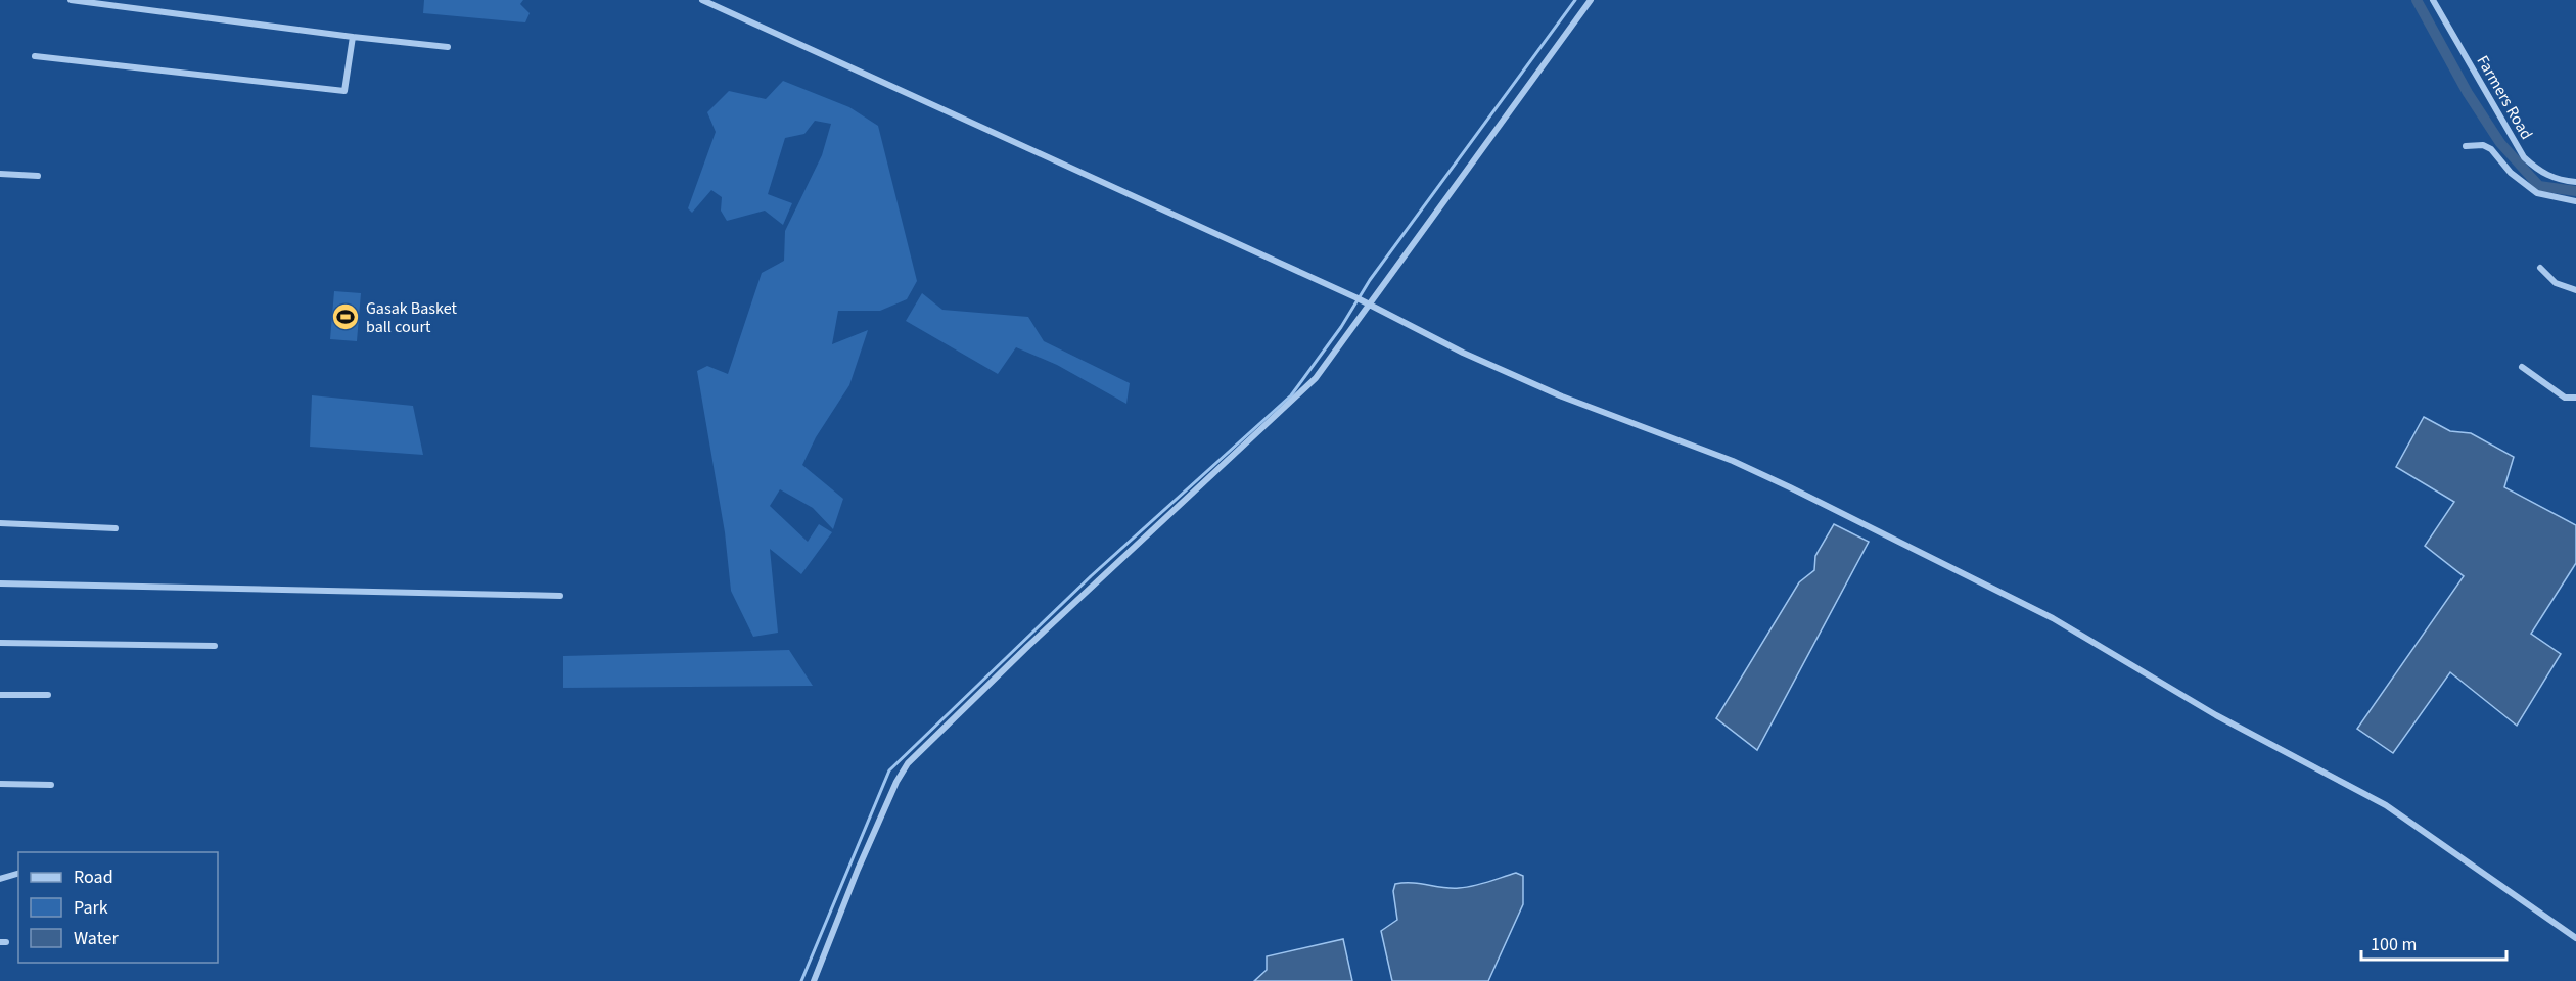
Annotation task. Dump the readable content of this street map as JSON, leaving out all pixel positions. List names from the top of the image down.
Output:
{
  "streets": {
    "street": ["Farmers Road"]
  },
  "places": {
    "sports": ["Gasak Basket ball court"]
  },
  "legend": ["Road", "Park", "Water"],
  "scale_bar": "100 m"
}
